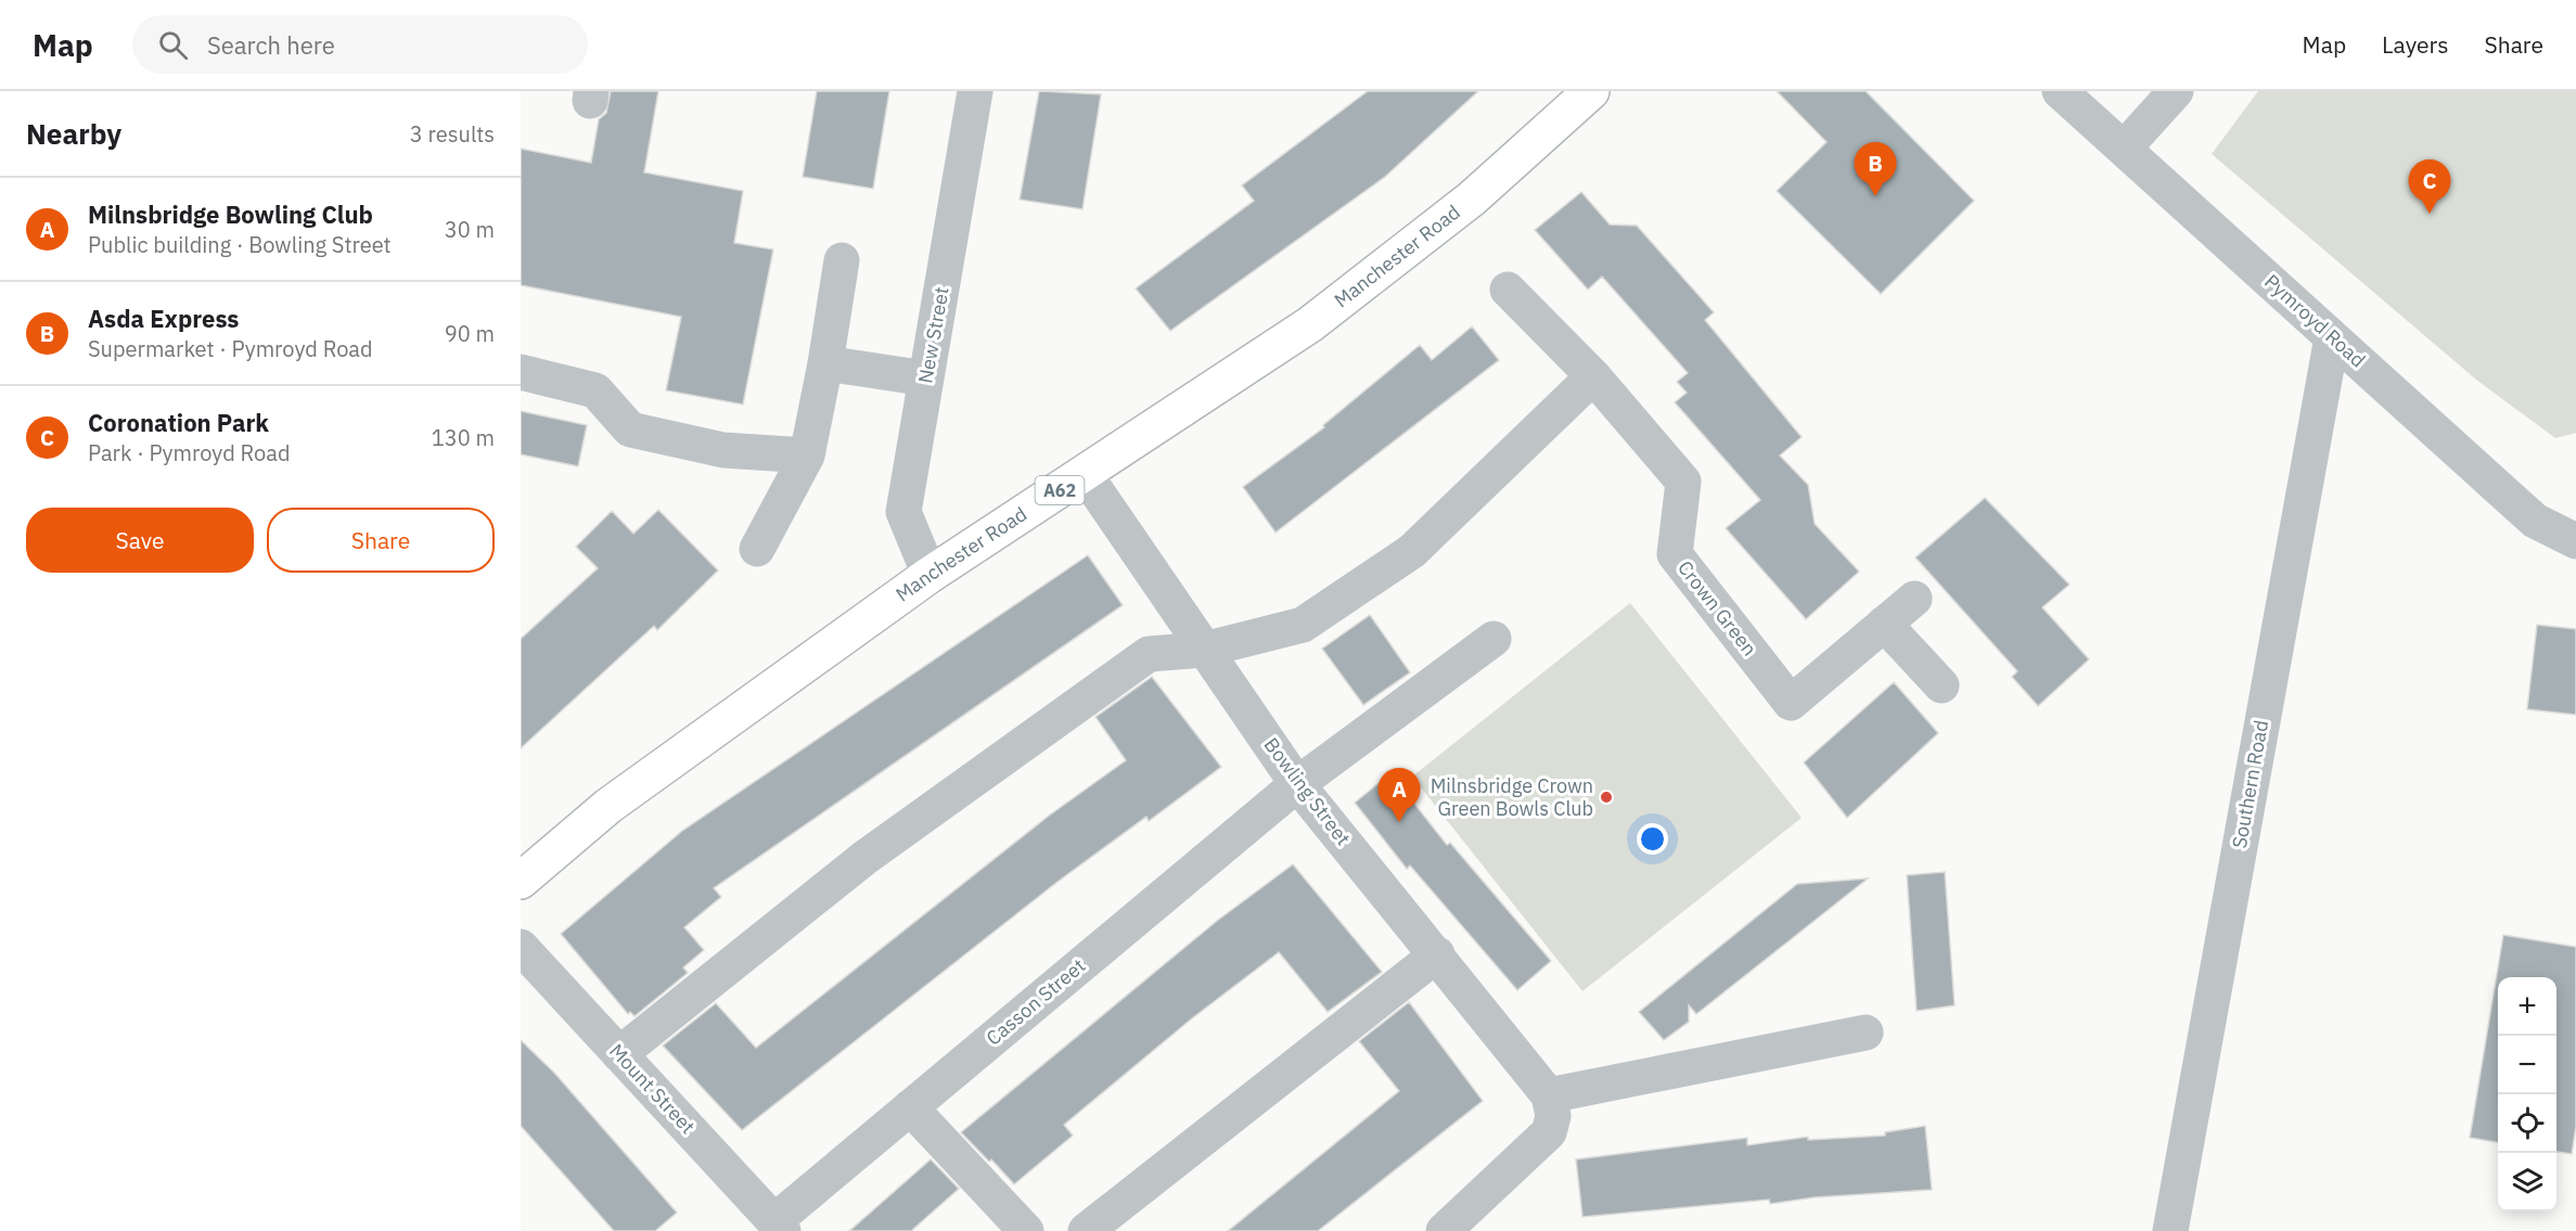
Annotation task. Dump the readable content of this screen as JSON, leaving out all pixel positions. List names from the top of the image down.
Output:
{
  "streets": {
    "main road": ["Manchester Road", "A62"],
    "street": [
      "Pymroyd Road",
      "New Street",
      "Crown Green",
      "Southern Road",
      "Bowling Street",
      "Casson Street",
      "Mount Street"
    ]
  },
  "crossings": [
    ["Manchester Road", "New Street"],
    ["Manchester Road", "Bowling Street"],
    ["Pymroyd Road", "Southern Road"],
    ["Bowling Street", "Casson Street"],
    ["Casson Street", "Mount Street"]
  ],
  "places": ["Milnsbridge Crown Green Bowls Club"],
  "page": {
    "header": "Map",
    "search": "Search here",
    "nav": ["Map", "Layers", "Share"],
    "heading": ["Nearby", "3 results"],
    "pins": ["B", "C", "A"],
    "list": [
      {
        "mark": "A",
        "name": "Milnsbridge Bowling Club",
        "note": "Public building · Bowling Street",
        "value": "30 m"
      },
      {
        "mark": "B",
        "name": "Asda Express",
        "note": "Supermarket · Pymroyd Road",
        "value": "90 m"
      },
      {
        "mark": "C",
        "name": "Coronation Park",
        "note": "Park · Pymroyd Road",
        "value": "130 m"
      }
    ],
    "buttons": ["Save", "Share"],
    "map_buttons": ["+", "−"]
  }
}
